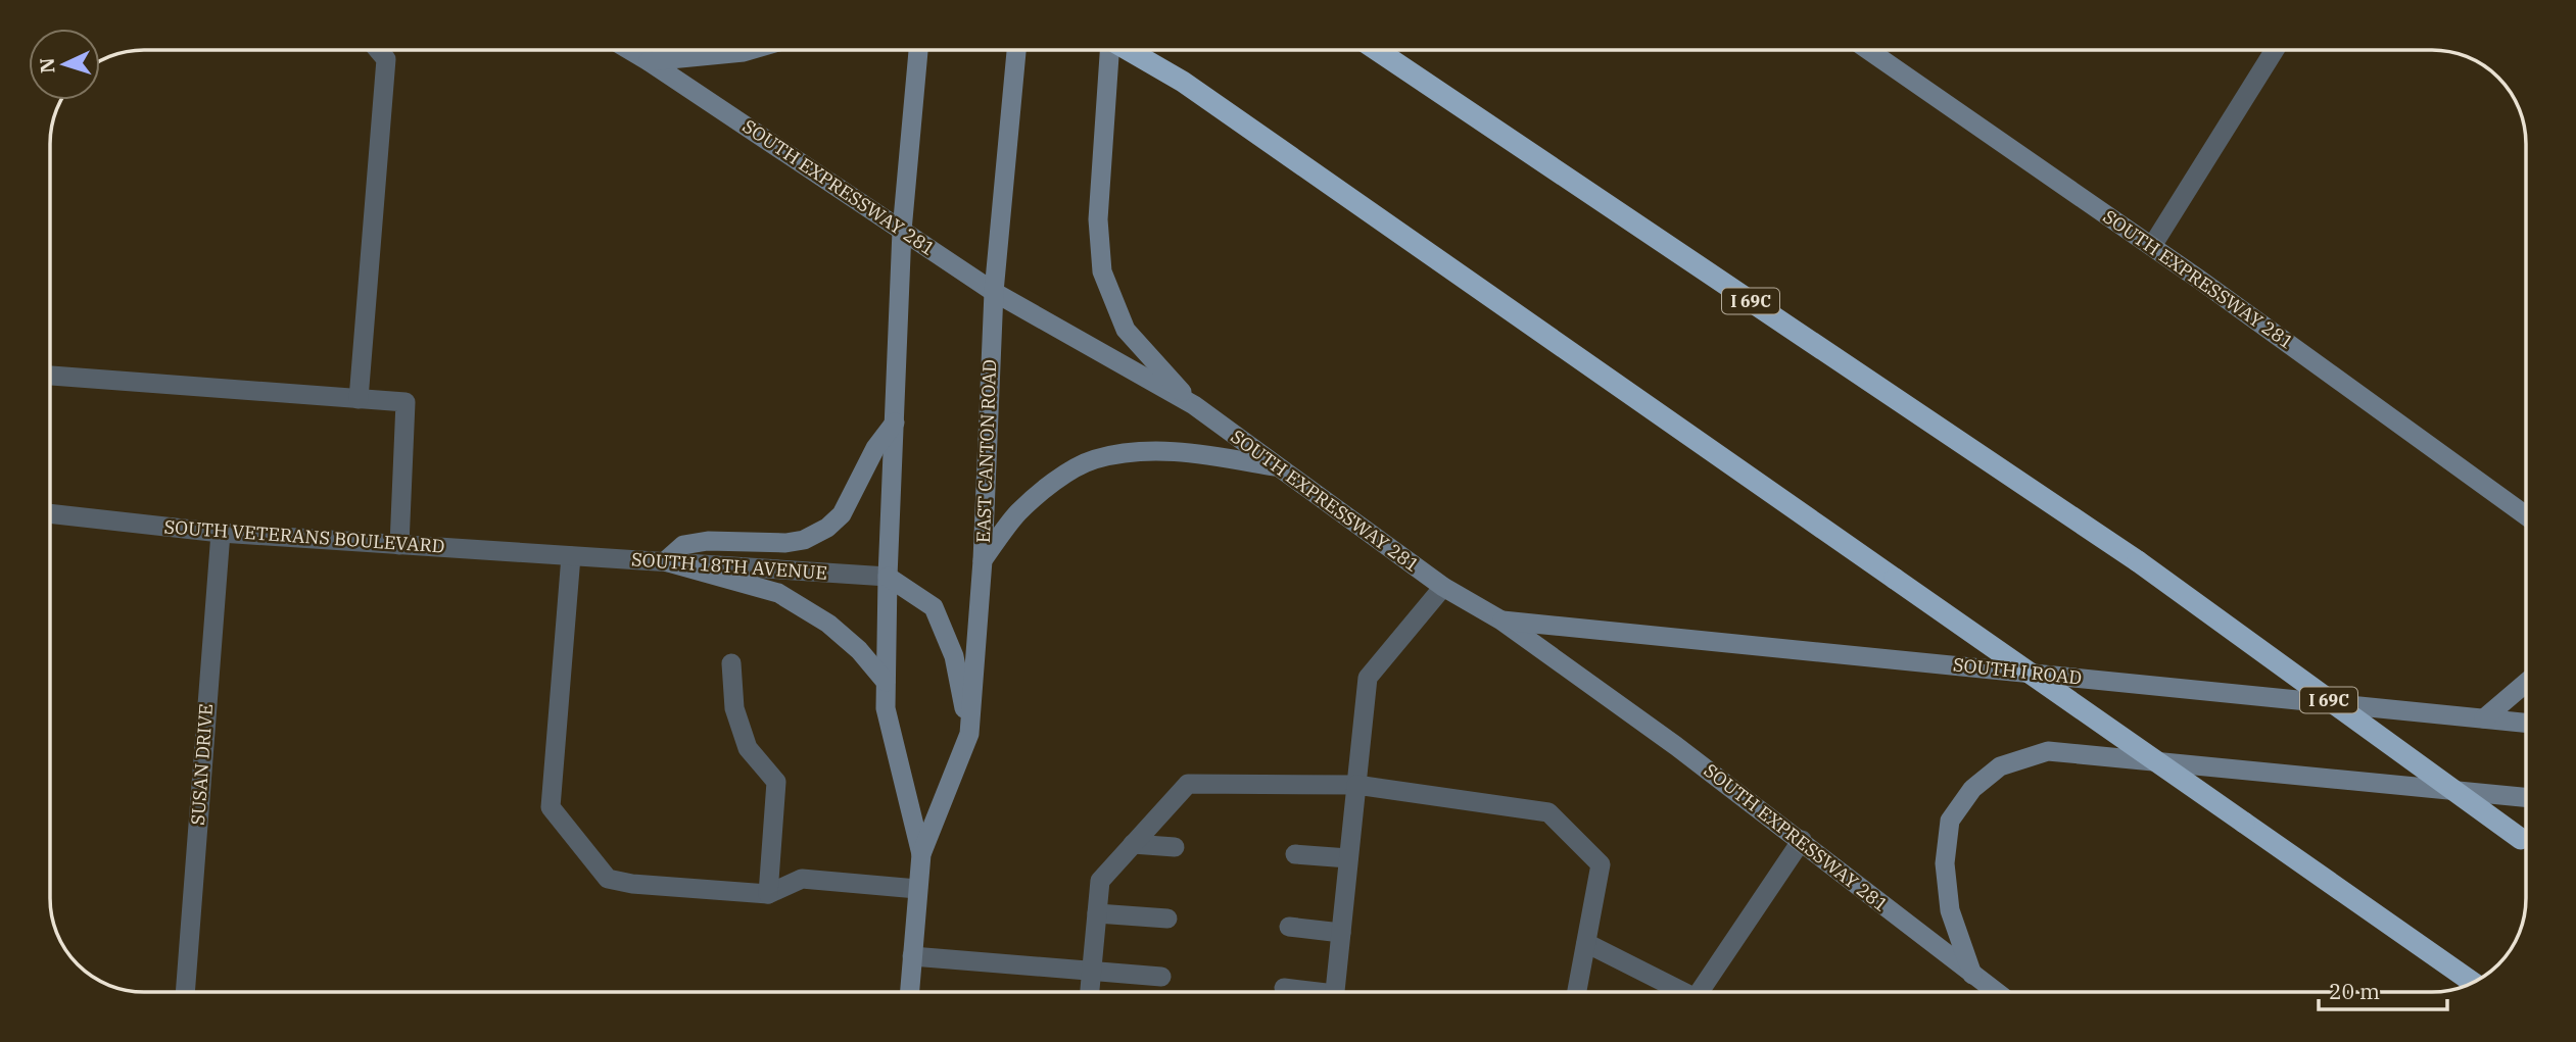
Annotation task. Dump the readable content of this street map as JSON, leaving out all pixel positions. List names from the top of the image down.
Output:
{
  "streets": {
    "highway": ["I 69C"],
    "main road": ["SOUTH EXPRESSWAY 281", "EAST CANTON ROAD", "SOUTH I ROAD"],
    "street": ["SOUTH VETERANS BOULEVARD", "SOUTH 18TH AVENUE", "SUSAN DRIVE"]
  },
  "crossings": [
    ["SOUTH EXPRESSWAY 281", "EAST CANTON ROAD"],
    ["SOUTH EXPRESSWAY 281", "SOUTH I ROAD"],
    ["EAST CANTON ROAD", "SOUTH 18TH AVENUE"],
    ["SOUTH VETERANS BOULEVARD", "SOUTH 18TH AVENUE"],
    ["SOUTH VETERANS BOULEVARD", "SUSAN DRIVE"]
  ],
  "scale_bar": "20 m",
  "north": "left"
}
